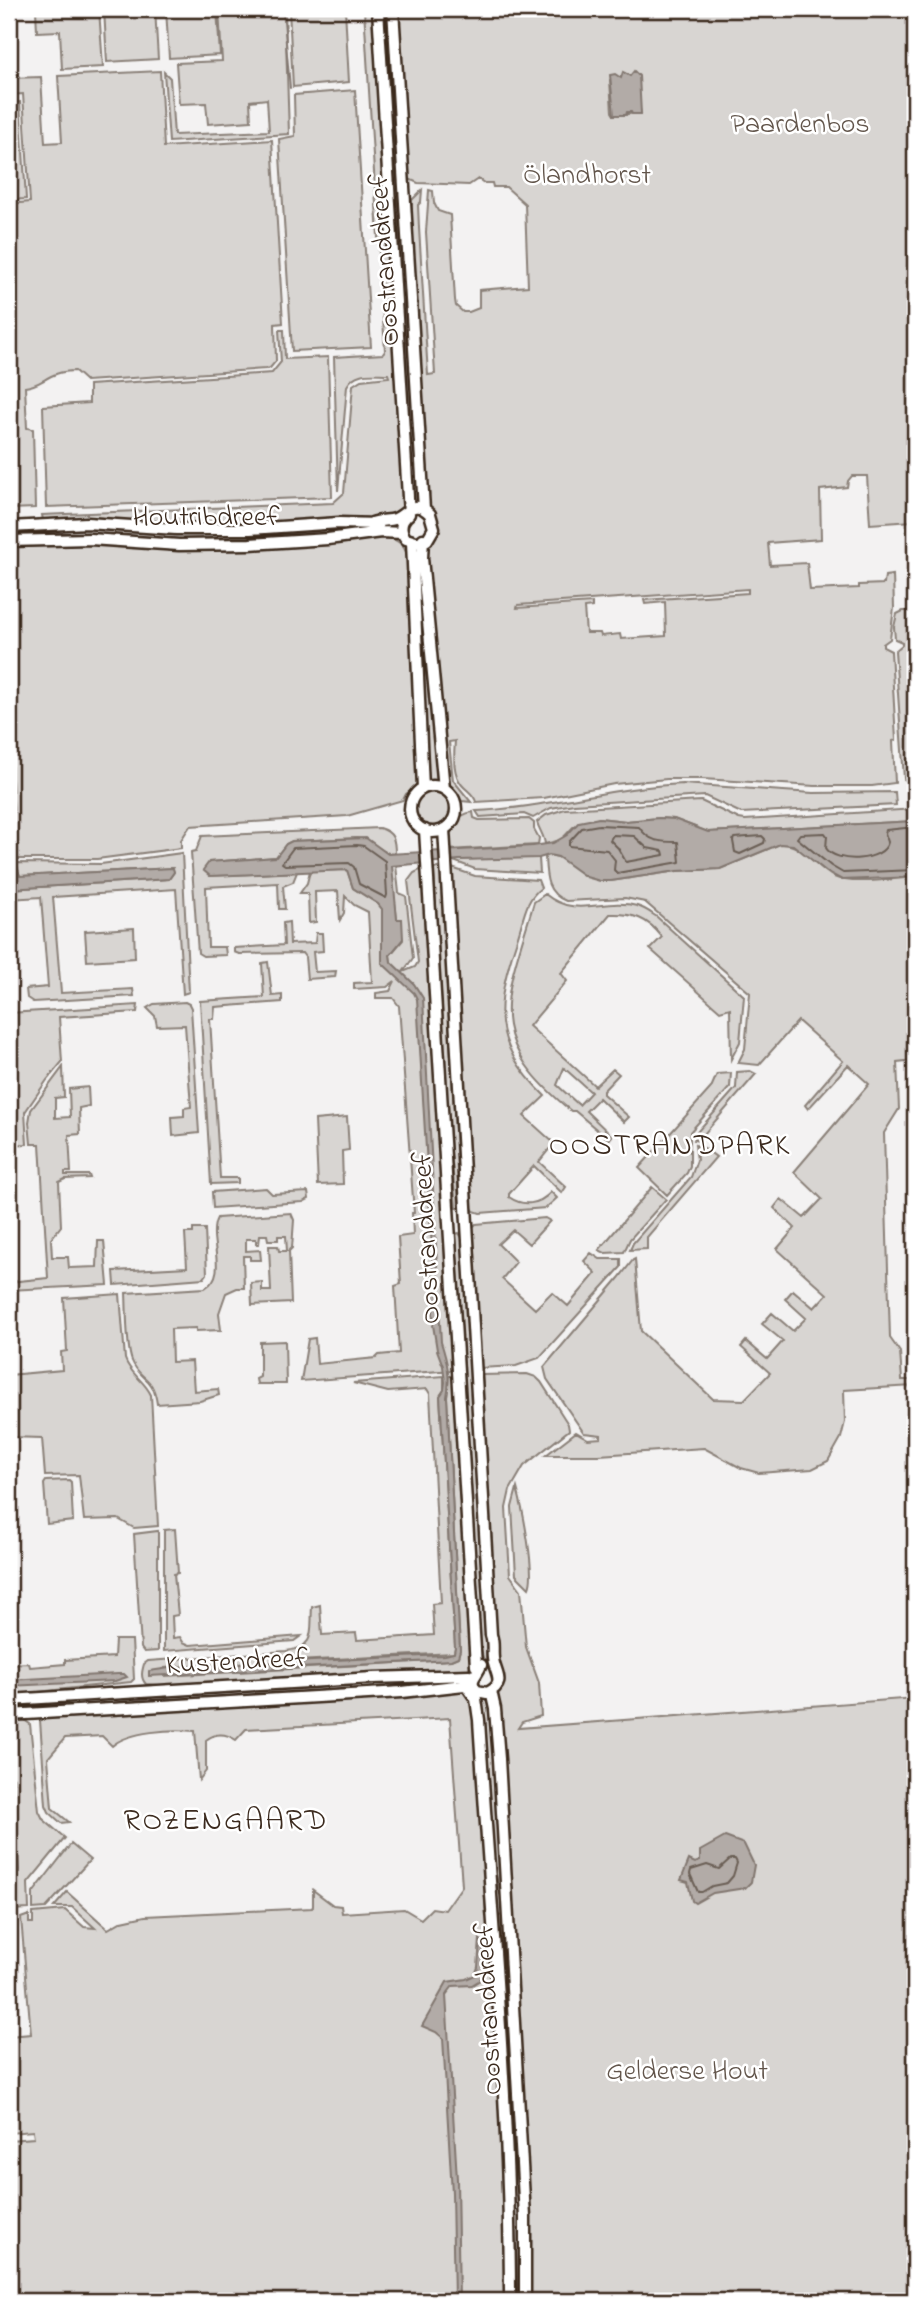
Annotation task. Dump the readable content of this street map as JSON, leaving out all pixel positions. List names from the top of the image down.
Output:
{
  "streets": {
    "main road": ["Oostranddreef", "Houtribdreef", "Kustendreef"]
  },
  "crossings": [
    ["Oostranddreef", "Houtribdreef"],
    ["Oostranddreef", "Kustendreef"]
  ],
  "districts": ["OOSTRANDPARK", "ROZENGAARD"],
  "parks": ["Paardenbos", "Ölandhorst", "Gelderse Hout"]
}
